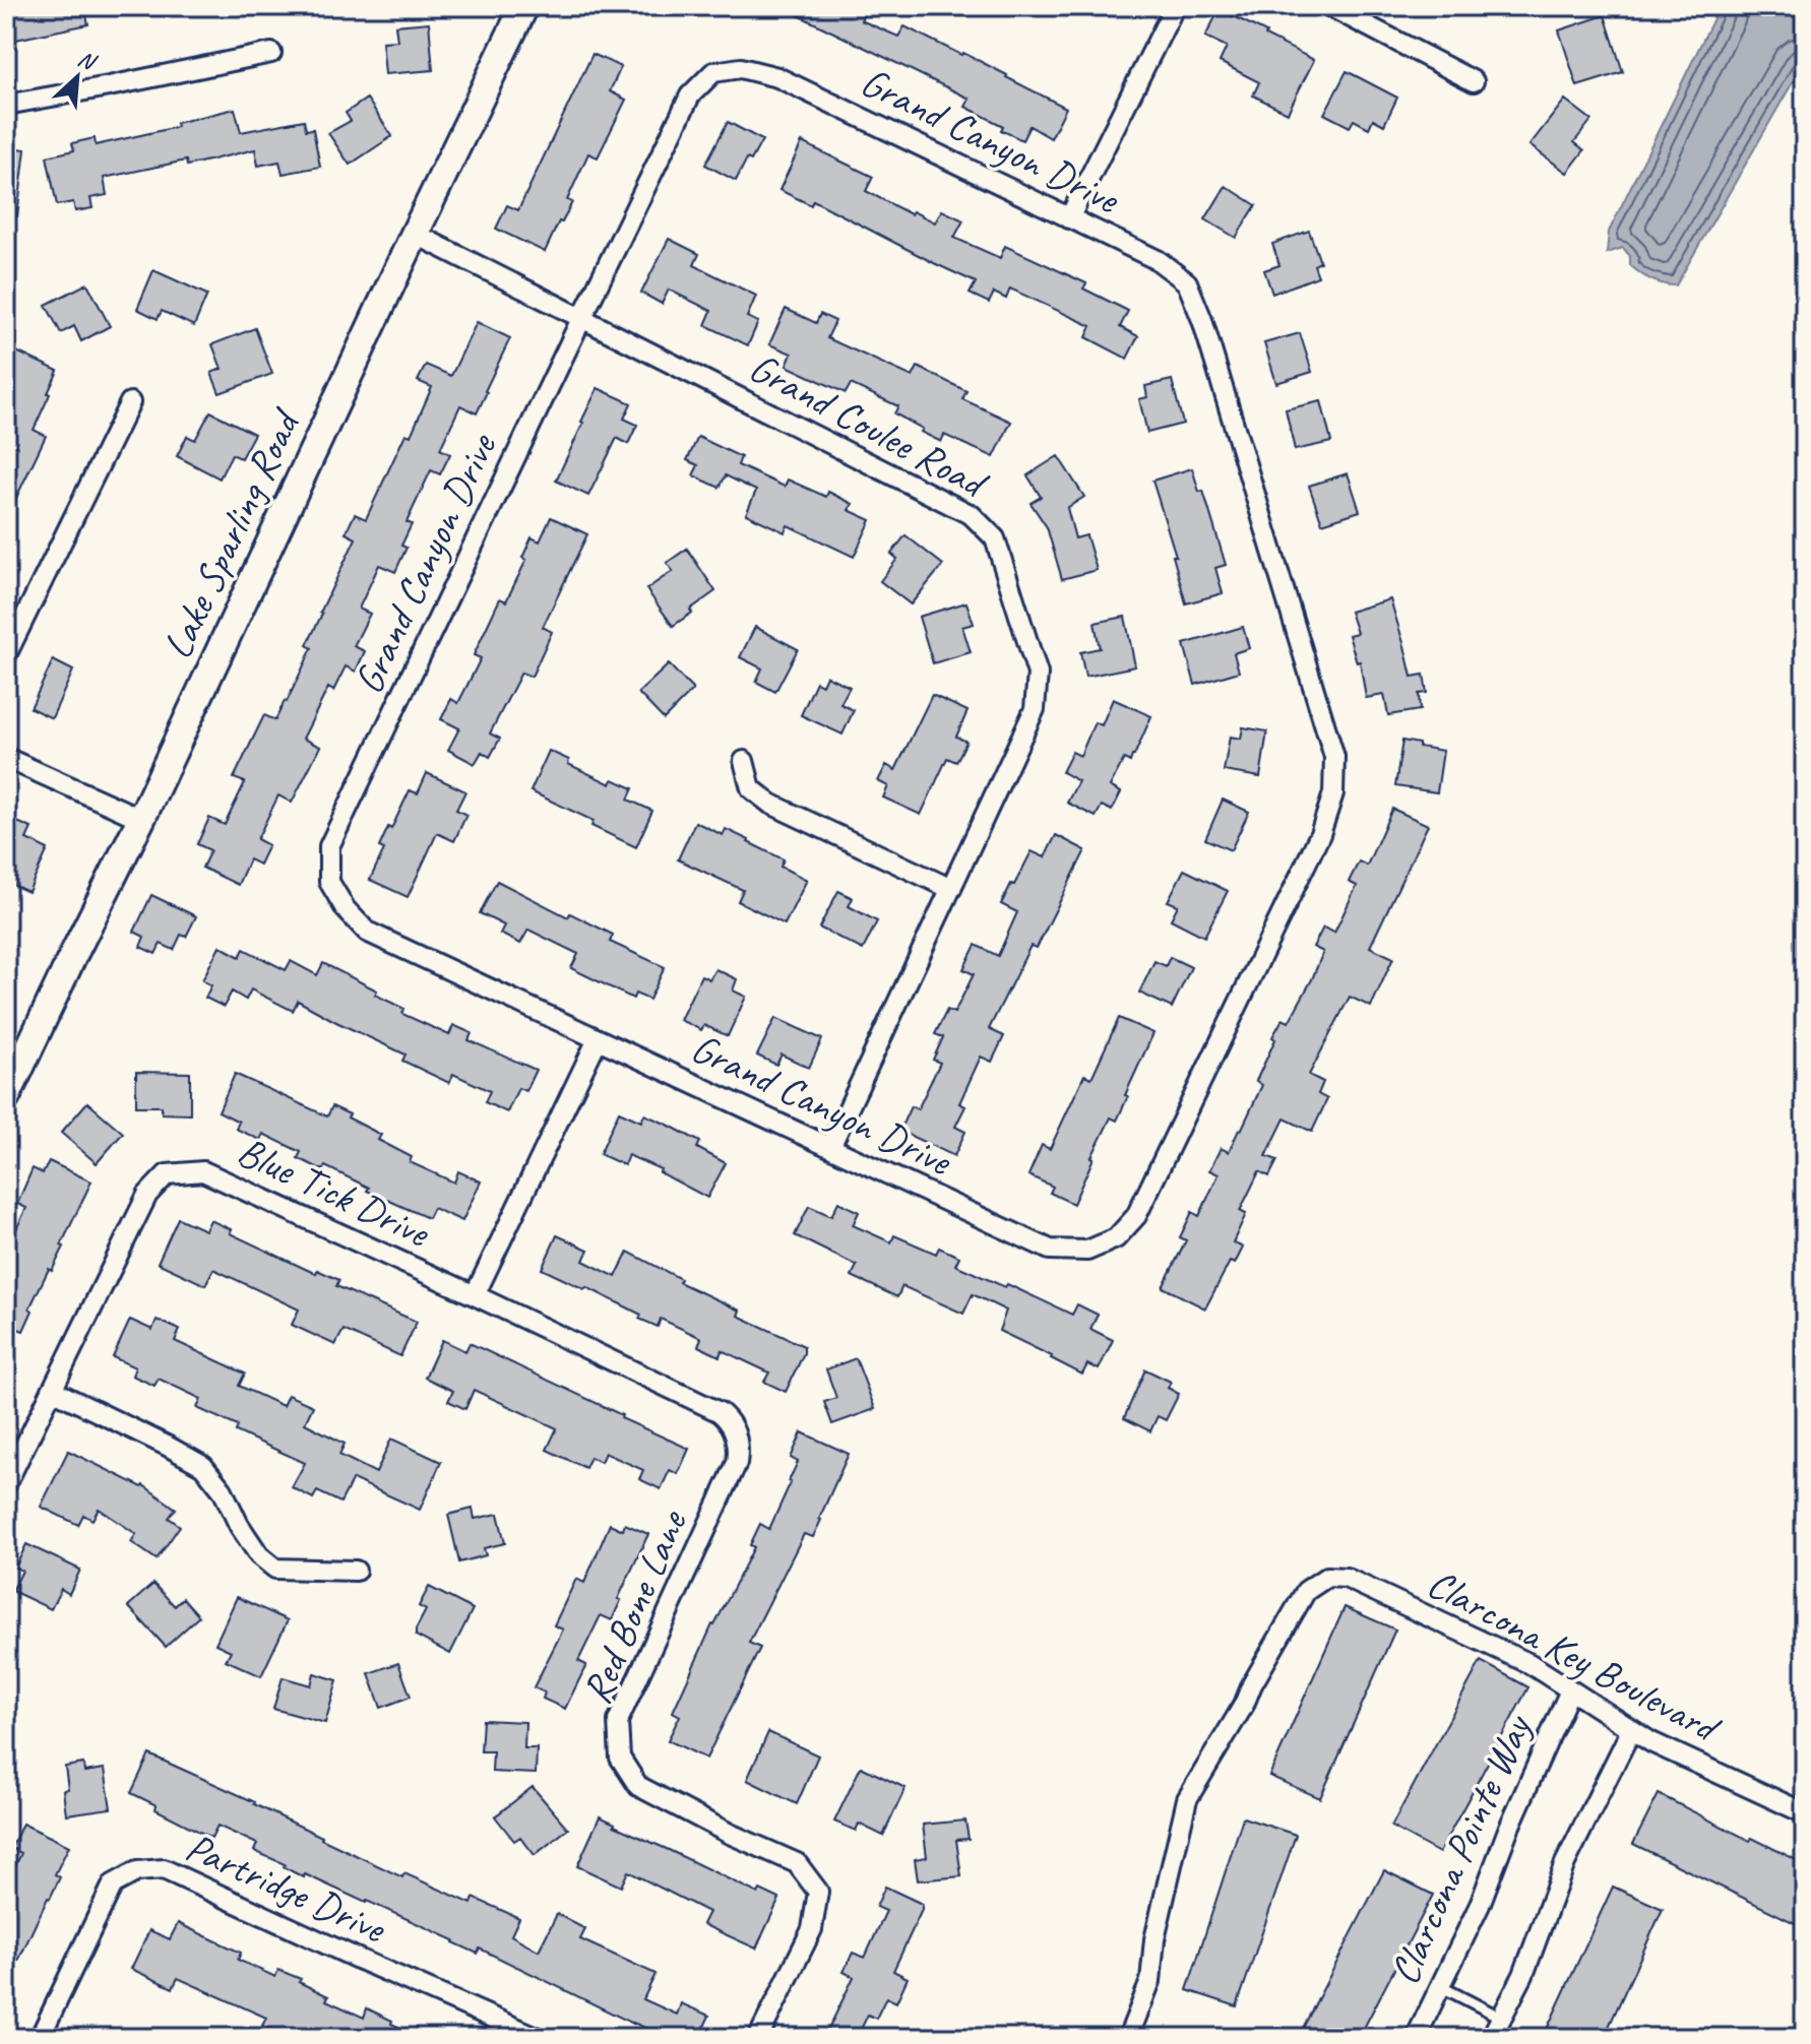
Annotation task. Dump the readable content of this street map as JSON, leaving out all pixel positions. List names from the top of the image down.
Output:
{
  "streets": {
    "street": [
      "Grand Canyon Drive",
      "Grand Coulee Road",
      "Lake Sparling Road",
      "Blue Tick Drive",
      "Red Bone Lane",
      "Clarcona Key Boulevard",
      "Clarcona Pointe Way",
      "Partridge Drive"
    ]
  },
  "crossings": [
    ["Grand Canyon Drive", "Grand Coulee Road"],
    ["Grand Coulee Road", "Lake Sparling Road"],
    ["Blue Tick Drive", "Red Bone Lane"],
    ["Clarcona Key Boulevard", "Clarcona Pointe Way"]
  ],
  "north": "top right"
}
